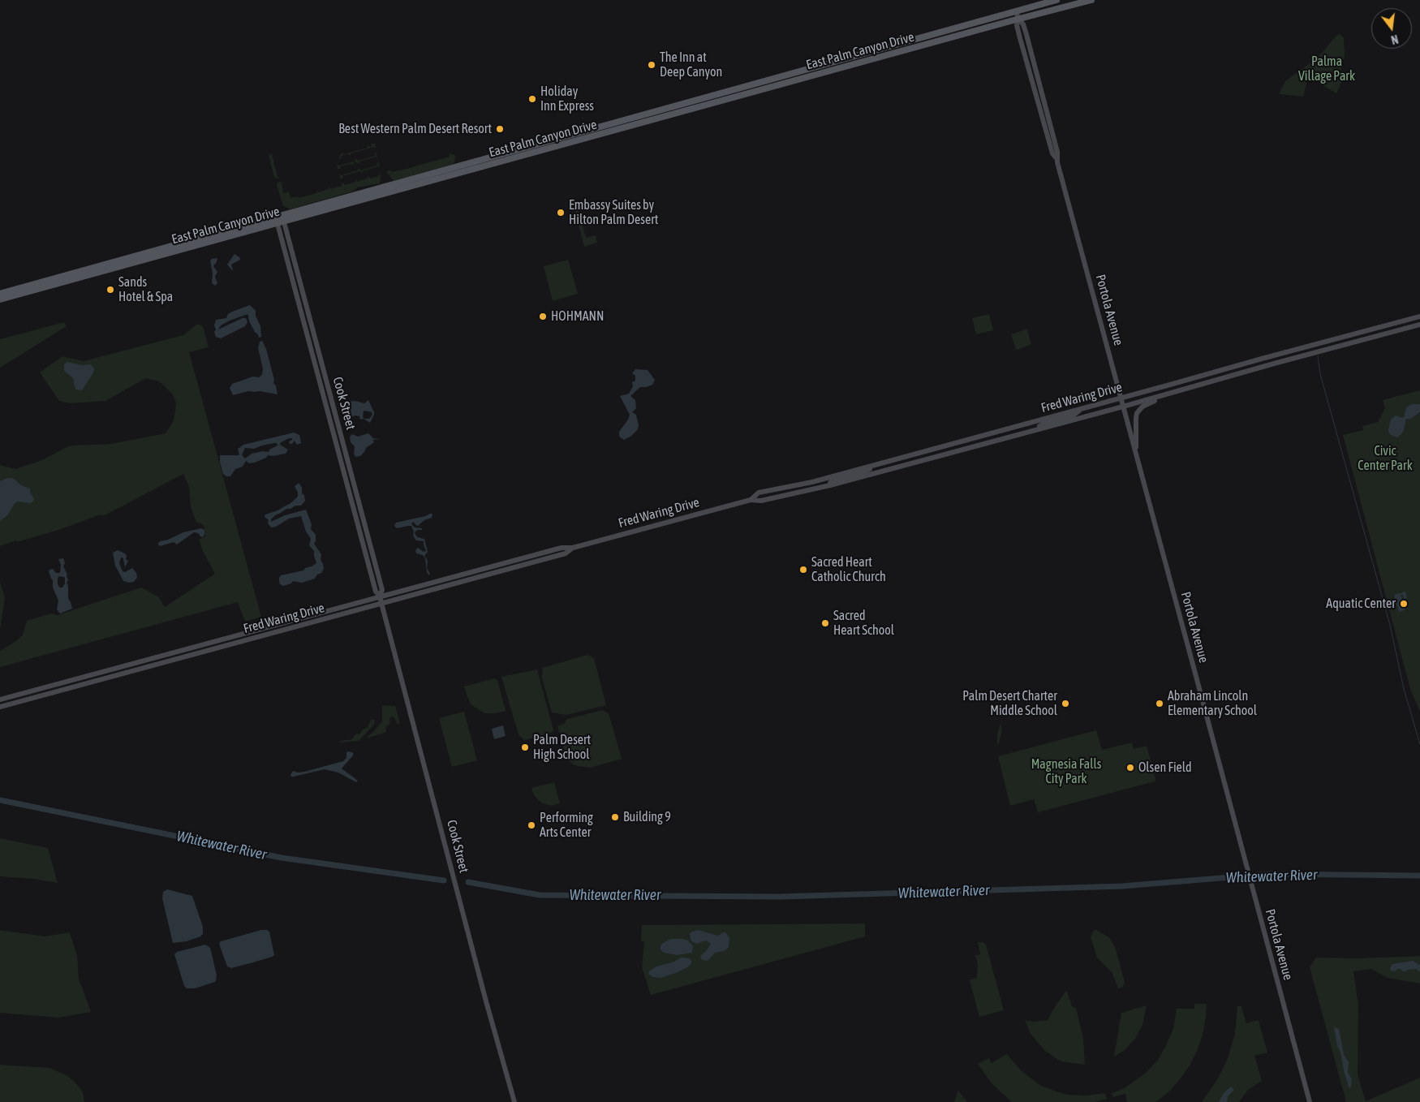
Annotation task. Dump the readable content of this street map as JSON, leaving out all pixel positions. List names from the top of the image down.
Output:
{
  "streets": {
    "main road": [
      "East Palm Canyon Drive",
      "Portola Avenue",
      "Fred Waring Drive",
      "Cook Street"
    ]
  },
  "crossings": [
    ["East Palm Canyon Drive", "Portola Avenue"],
    ["East Palm Canyon Drive", "Cook Street"],
    ["Portola Avenue", "Fred Waring Drive"],
    ["Fred Waring Drive", "Cook Street"]
  ],
  "water": ["Whitewater River"],
  "parks": ["Palma Village Park", "Civic Center Park", "Magnesia Falls City Park"],
  "places": [
    "The Inn at Deep Canyon",
    "Holiday Inn Express",
    "Best Western Palm Desert Resort",
    "Embassy Suites by Hilton Palm Desert",
    "Sands Hotel & Spa",
    "HOHMANN",
    "Sacred Heart Catholic Church",
    "Aquatic Center",
    "Sacred Heart School",
    "Palm Desert Charter Middle School",
    "Abraham Lincoln Elementary School",
    "Palm Desert High School",
    "Olsen Field",
    "Building 9",
    "Performing Arts Center"
  ],
  "north": "bottom"
}
